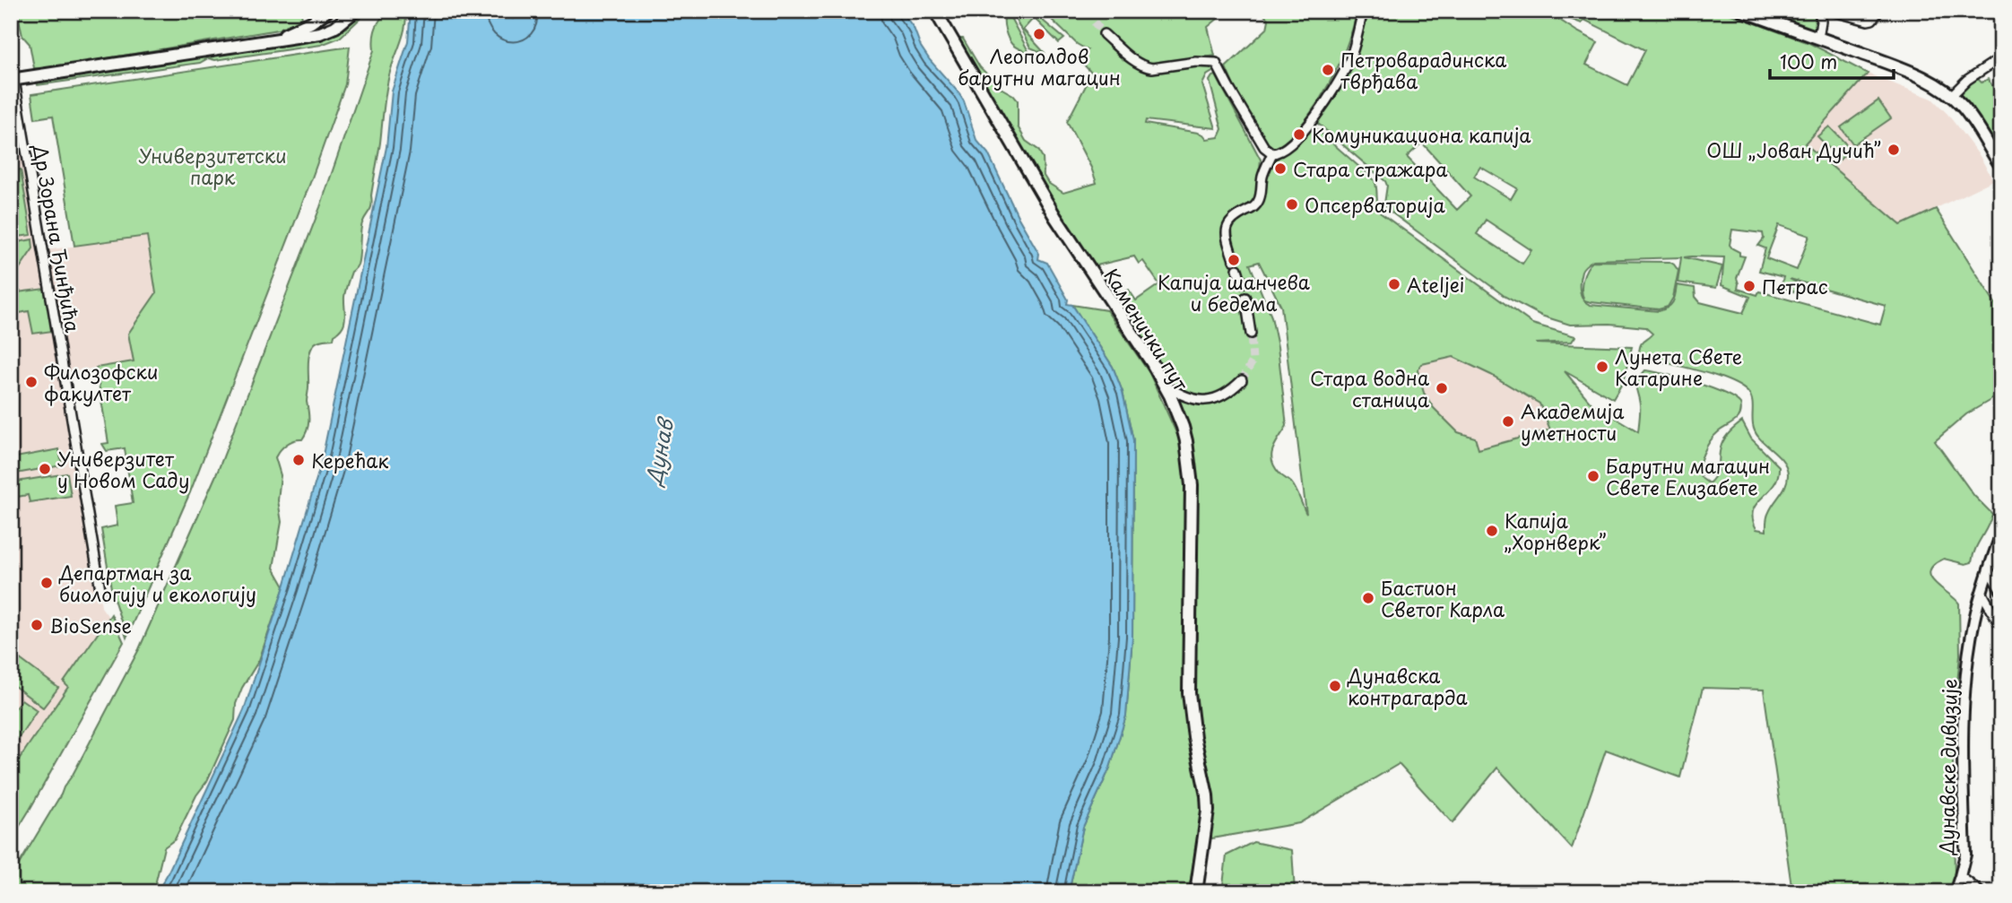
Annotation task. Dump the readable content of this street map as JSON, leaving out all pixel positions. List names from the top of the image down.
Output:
{
  "streets": {
    "main road": ["Каменички пут"],
    "street": ["Др Зорана Ђинђића", "Дунавске дивизије"]
  },
  "water": ["Дунав"],
  "parks": ["Универзитетски парк"],
  "places": [
    "Леополдов барутни магацин",
    "Петроварадинска тврђава",
    "Комуникациона капија",
    "ОШ „Јован Дучић”",
    "Стара стражара",
    "Опсерваторија",
    "Капија шанчева и бедема",
    "Ateljei",
    "Петрас",
    "Лунета Свете Катарине",
    "Филозофски факултет",
    "Стара водна станица",
    "Академија уметности",
    "Керећак",
    "Универзитет у Новом Саду",
    "Барутни магацин Свете Елизабете",
    "Капија „Хорнверк”",
    "Департман за биологију и екологију",
    "Бастион Светог Карла",
    "BioSense",
    "Дунавска контрагарда"
  ],
  "scale_bar": "100 m"
}
